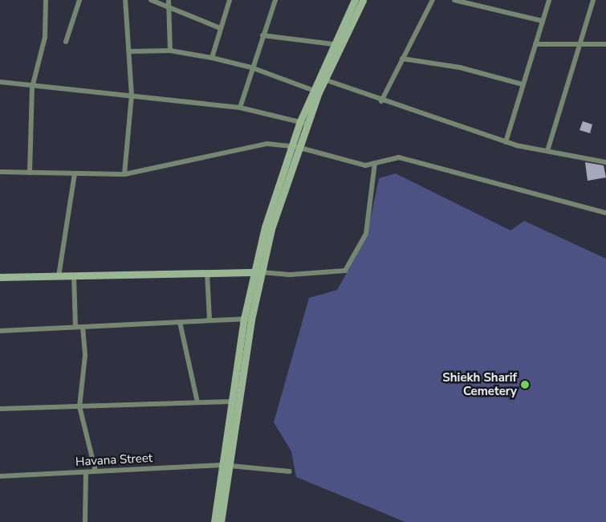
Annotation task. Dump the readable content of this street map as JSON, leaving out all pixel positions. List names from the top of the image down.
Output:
{
  "streets": {
    "street": ["Havana Street"]
  },
  "places": ["Shiekh Sharif Cemetery"]
}
